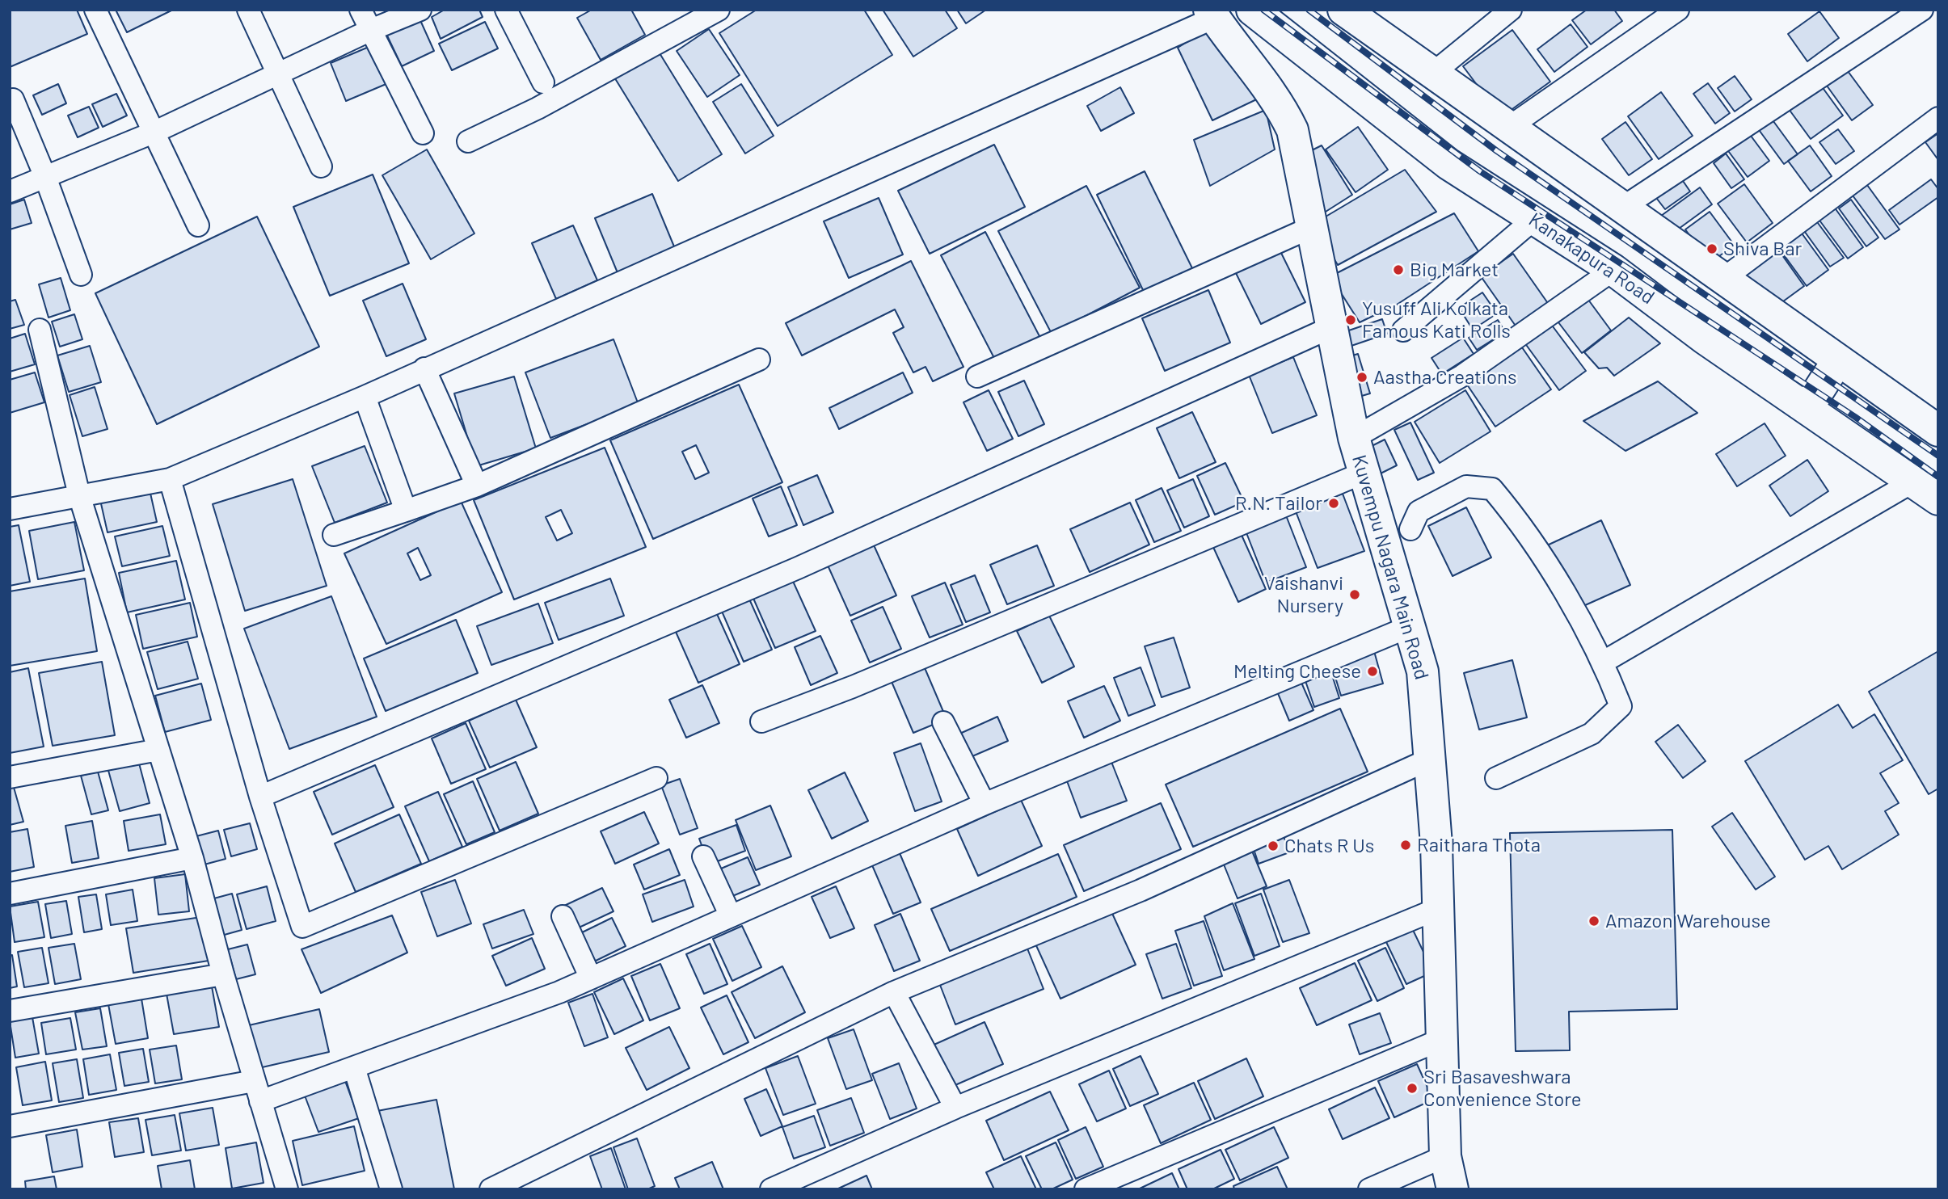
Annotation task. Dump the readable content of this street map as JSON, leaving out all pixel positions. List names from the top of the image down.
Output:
{
  "streets": {
    "main road": ["Kanakapura Road", "Kuvempu Nagara Main Road"]
  },
  "places": [
    "Shiva Bar",
    "Big Market",
    "Yusuff Ali Kolkata Famous Kati Rolls",
    "Aastha Creations",
    "R.N. Tailor",
    "Vaishanvi Nursery",
    "Melting Cheese",
    "Raithara Thota",
    "Chats R Us",
    "Amazon Warehouse",
    "Sri Basaveshwara Convenience Store"
  ]
}
